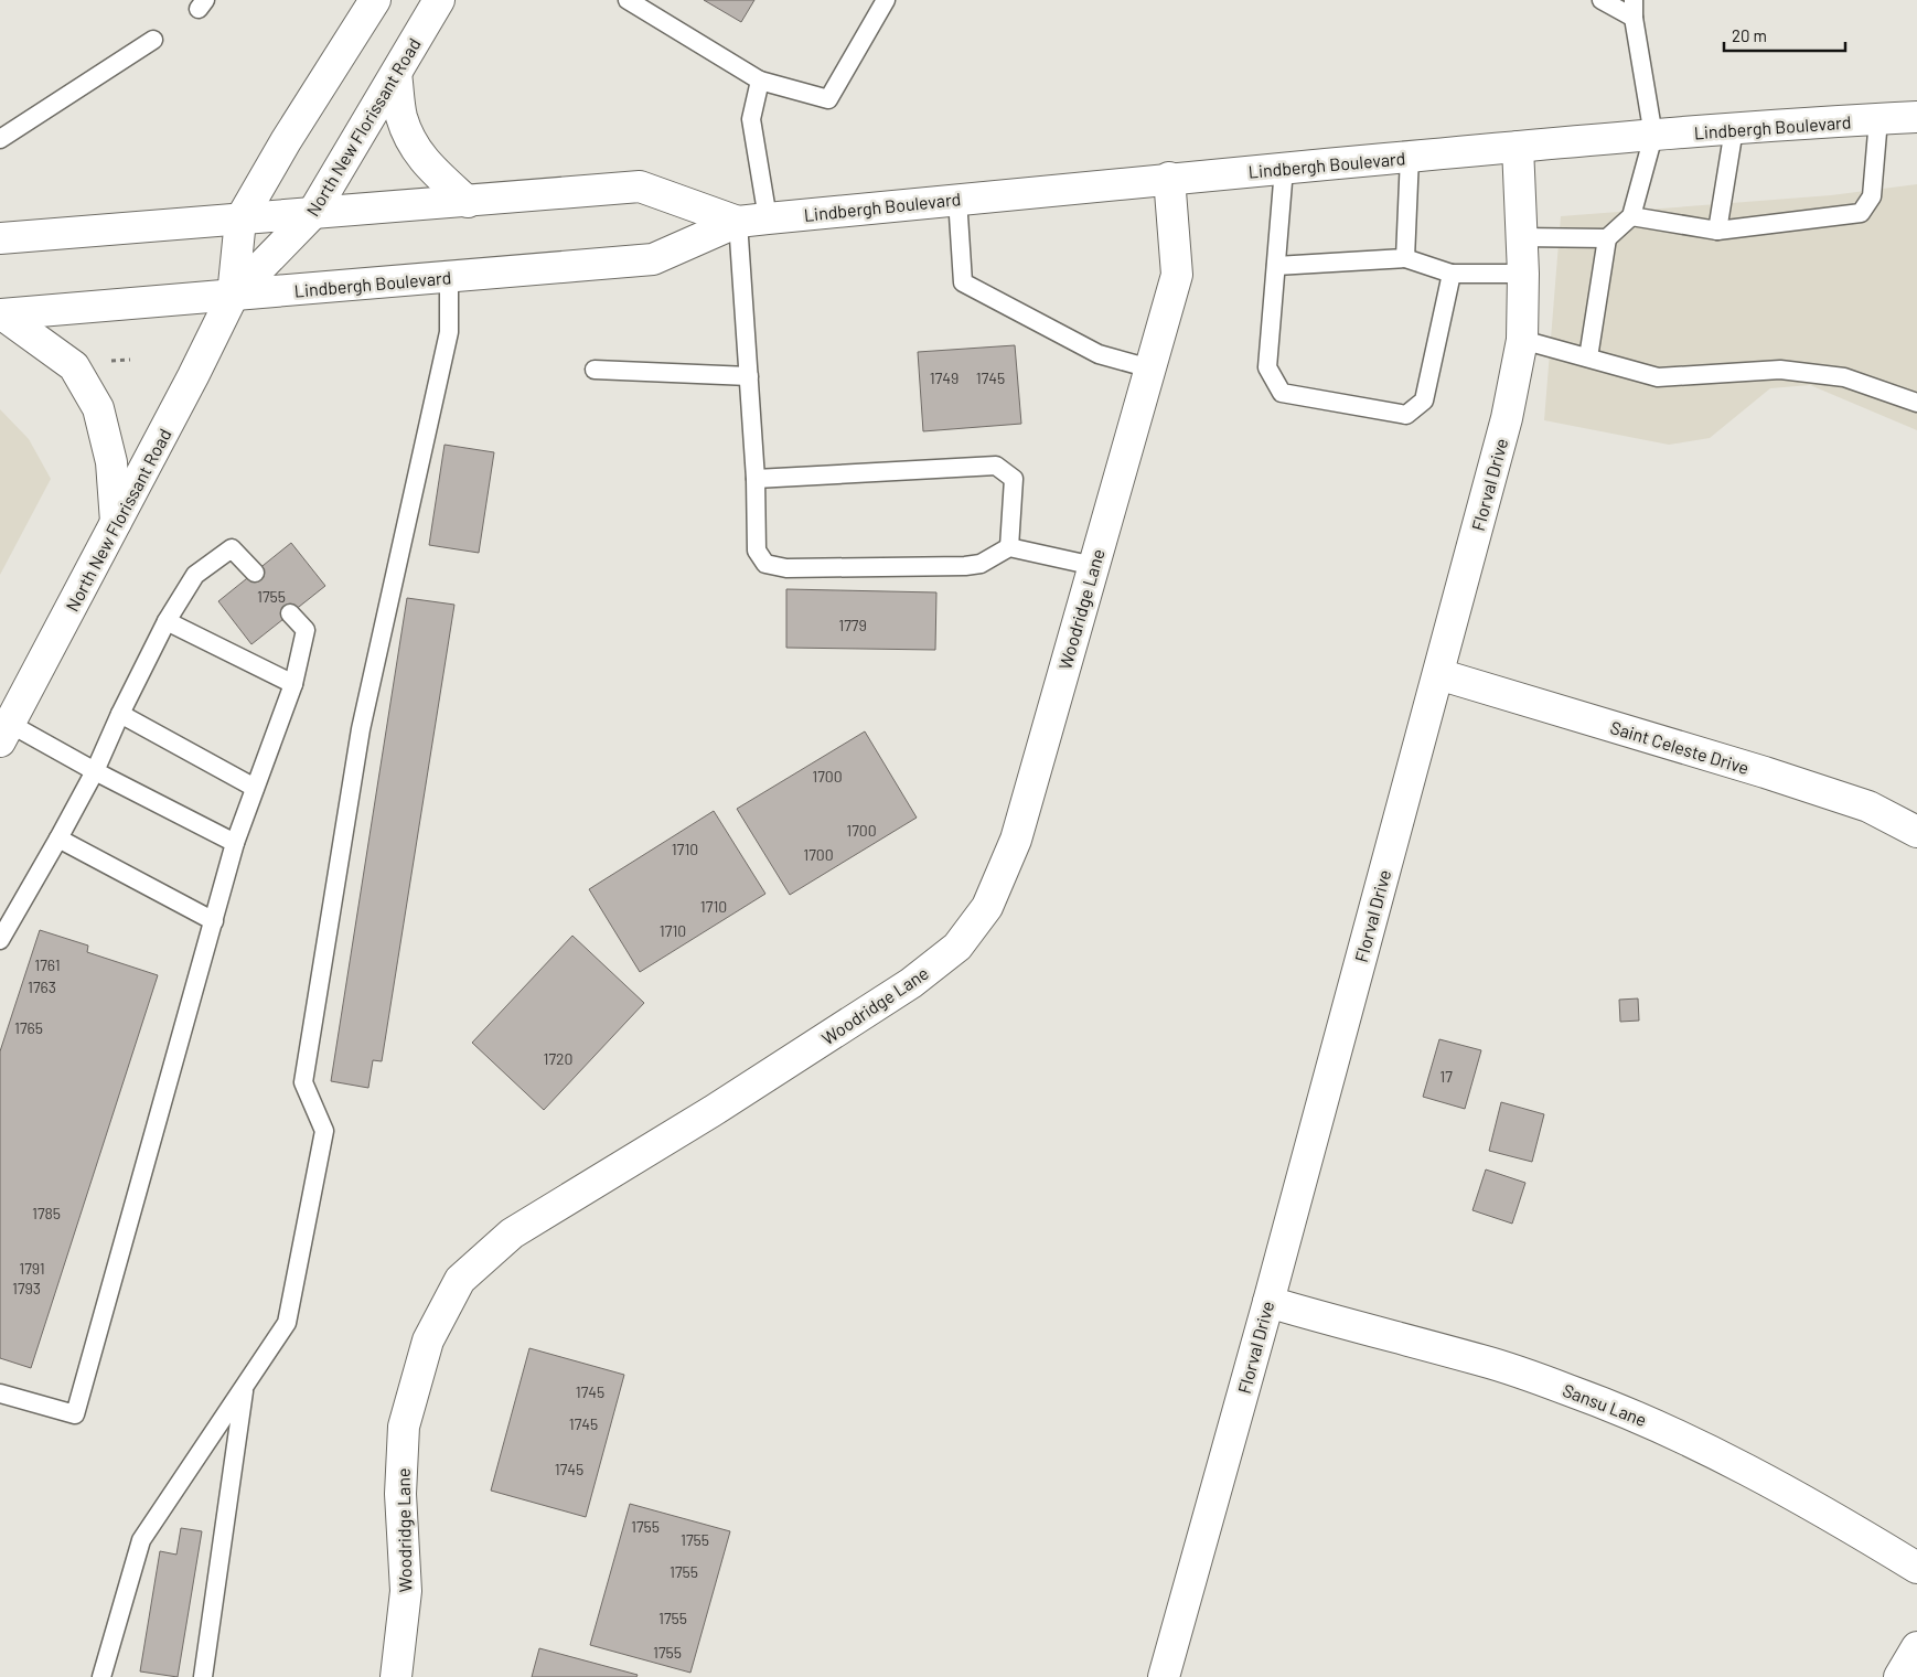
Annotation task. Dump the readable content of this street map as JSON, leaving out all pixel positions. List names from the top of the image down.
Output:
{
  "streets": {
    "street": [
      "North New Florissant Road",
      "Lindbergh Boulevard",
      "Florval Drive",
      "Woodridge Lane",
      "Saint Celeste Drive",
      "Sansu Lane"
    ]
  },
  "crossings": [
    ["North New Florissant Road", "Lindbergh Boulevard"],
    ["Lindbergh Boulevard", "Florval Drive"],
    ["Lindbergh Boulevard", "Woodridge Lane"],
    ["Florval Drive", "Saint Celeste Drive"],
    ["Florval Drive", "Sansu Lane"]
  ],
  "house_numbers": [
    "1749",
    "1745",
    "1755",
    "1779",
    "1700",
    "1700",
    "1710",
    "1700",
    "1710",
    "1710",
    "1761",
    "1763",
    "1765",
    "1720",
    "17",
    "1785",
    "1791",
    "1793",
    "1745",
    "1745",
    "1745",
    "1755",
    "1755",
    "1755",
    "1755",
    "1755"
  ],
  "scale_bar": "20 m"
}
